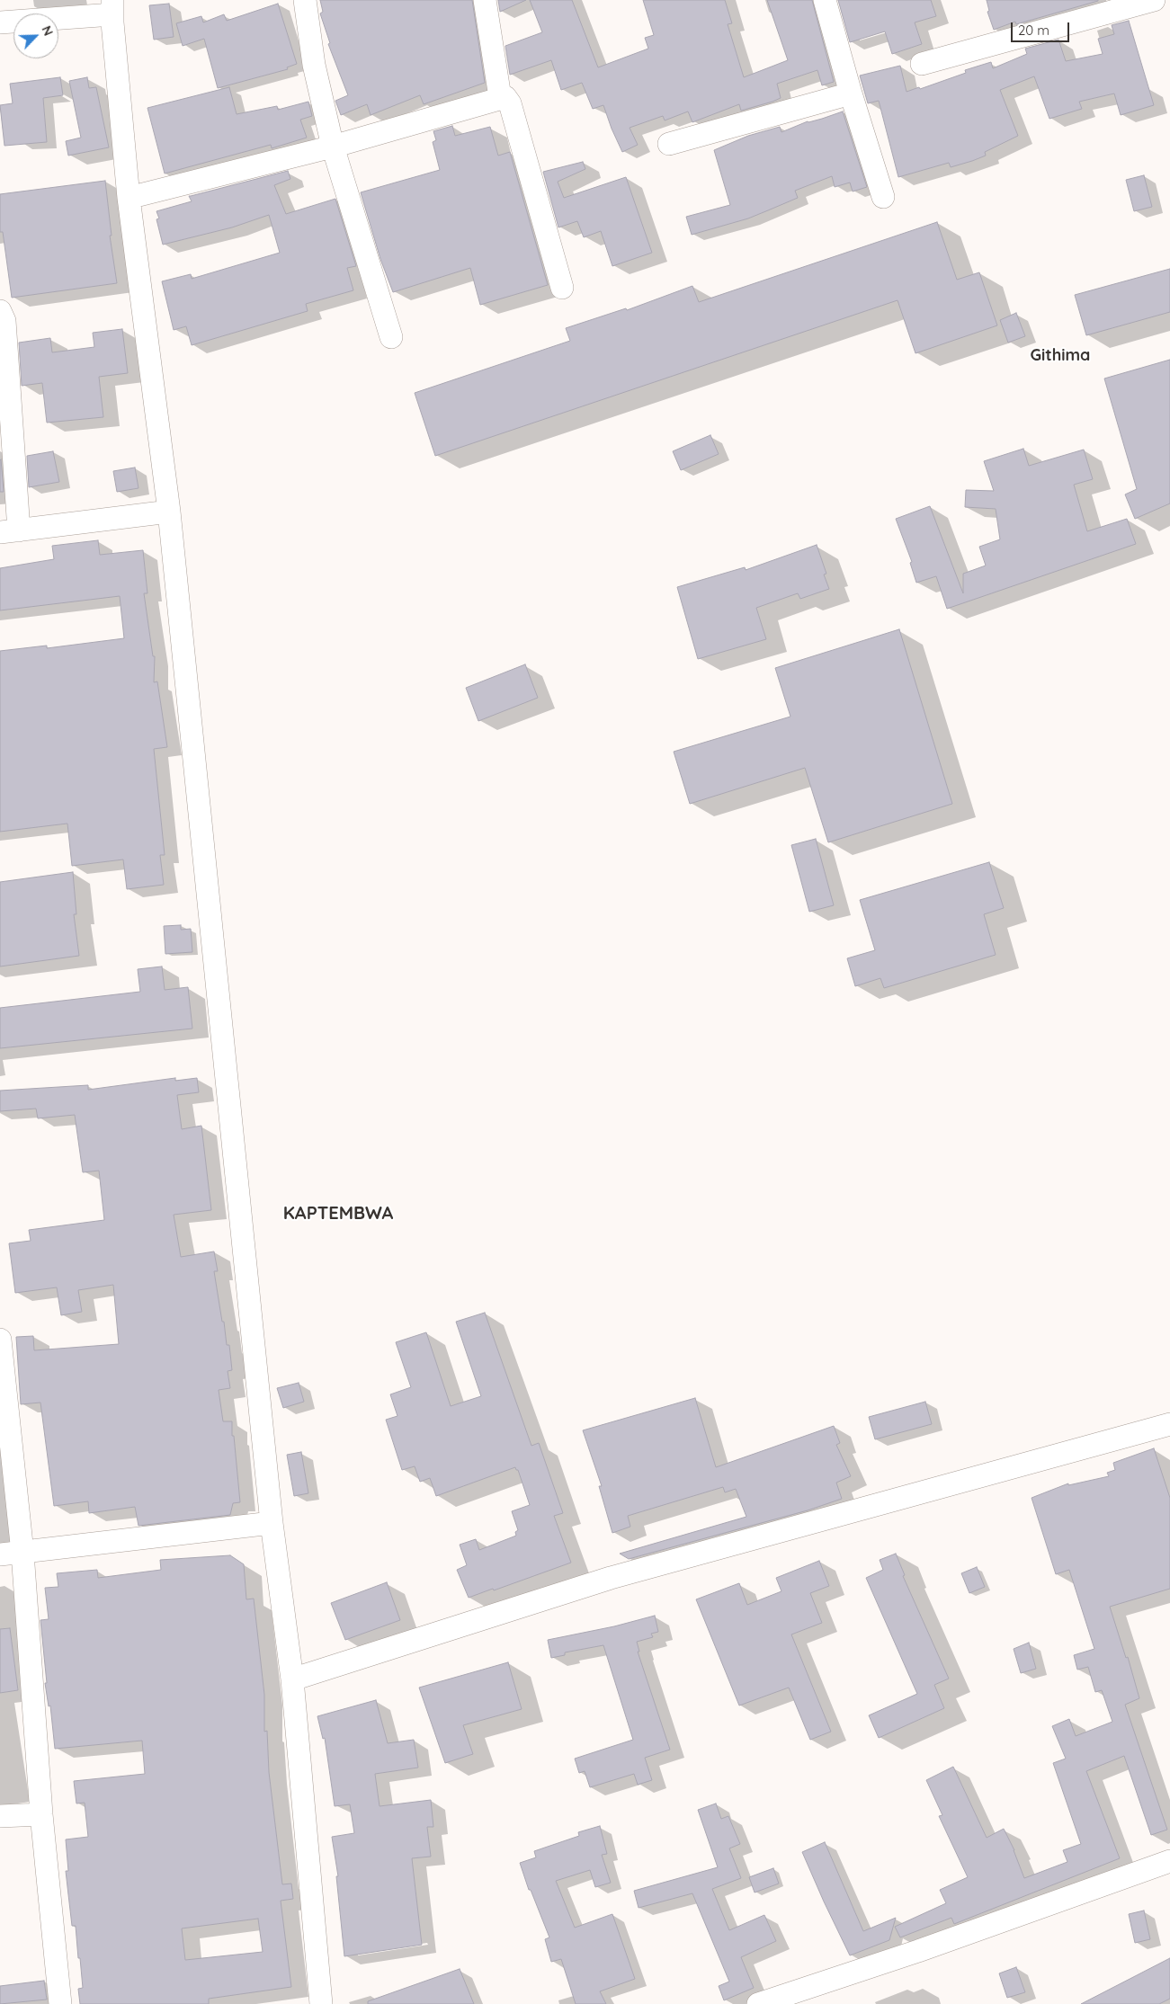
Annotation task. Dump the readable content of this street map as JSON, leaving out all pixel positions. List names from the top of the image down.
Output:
{
  "districts": ["Githima", "KAPTEMBWA"],
  "scale_bar": "20 m",
  "north": "top right"
}
